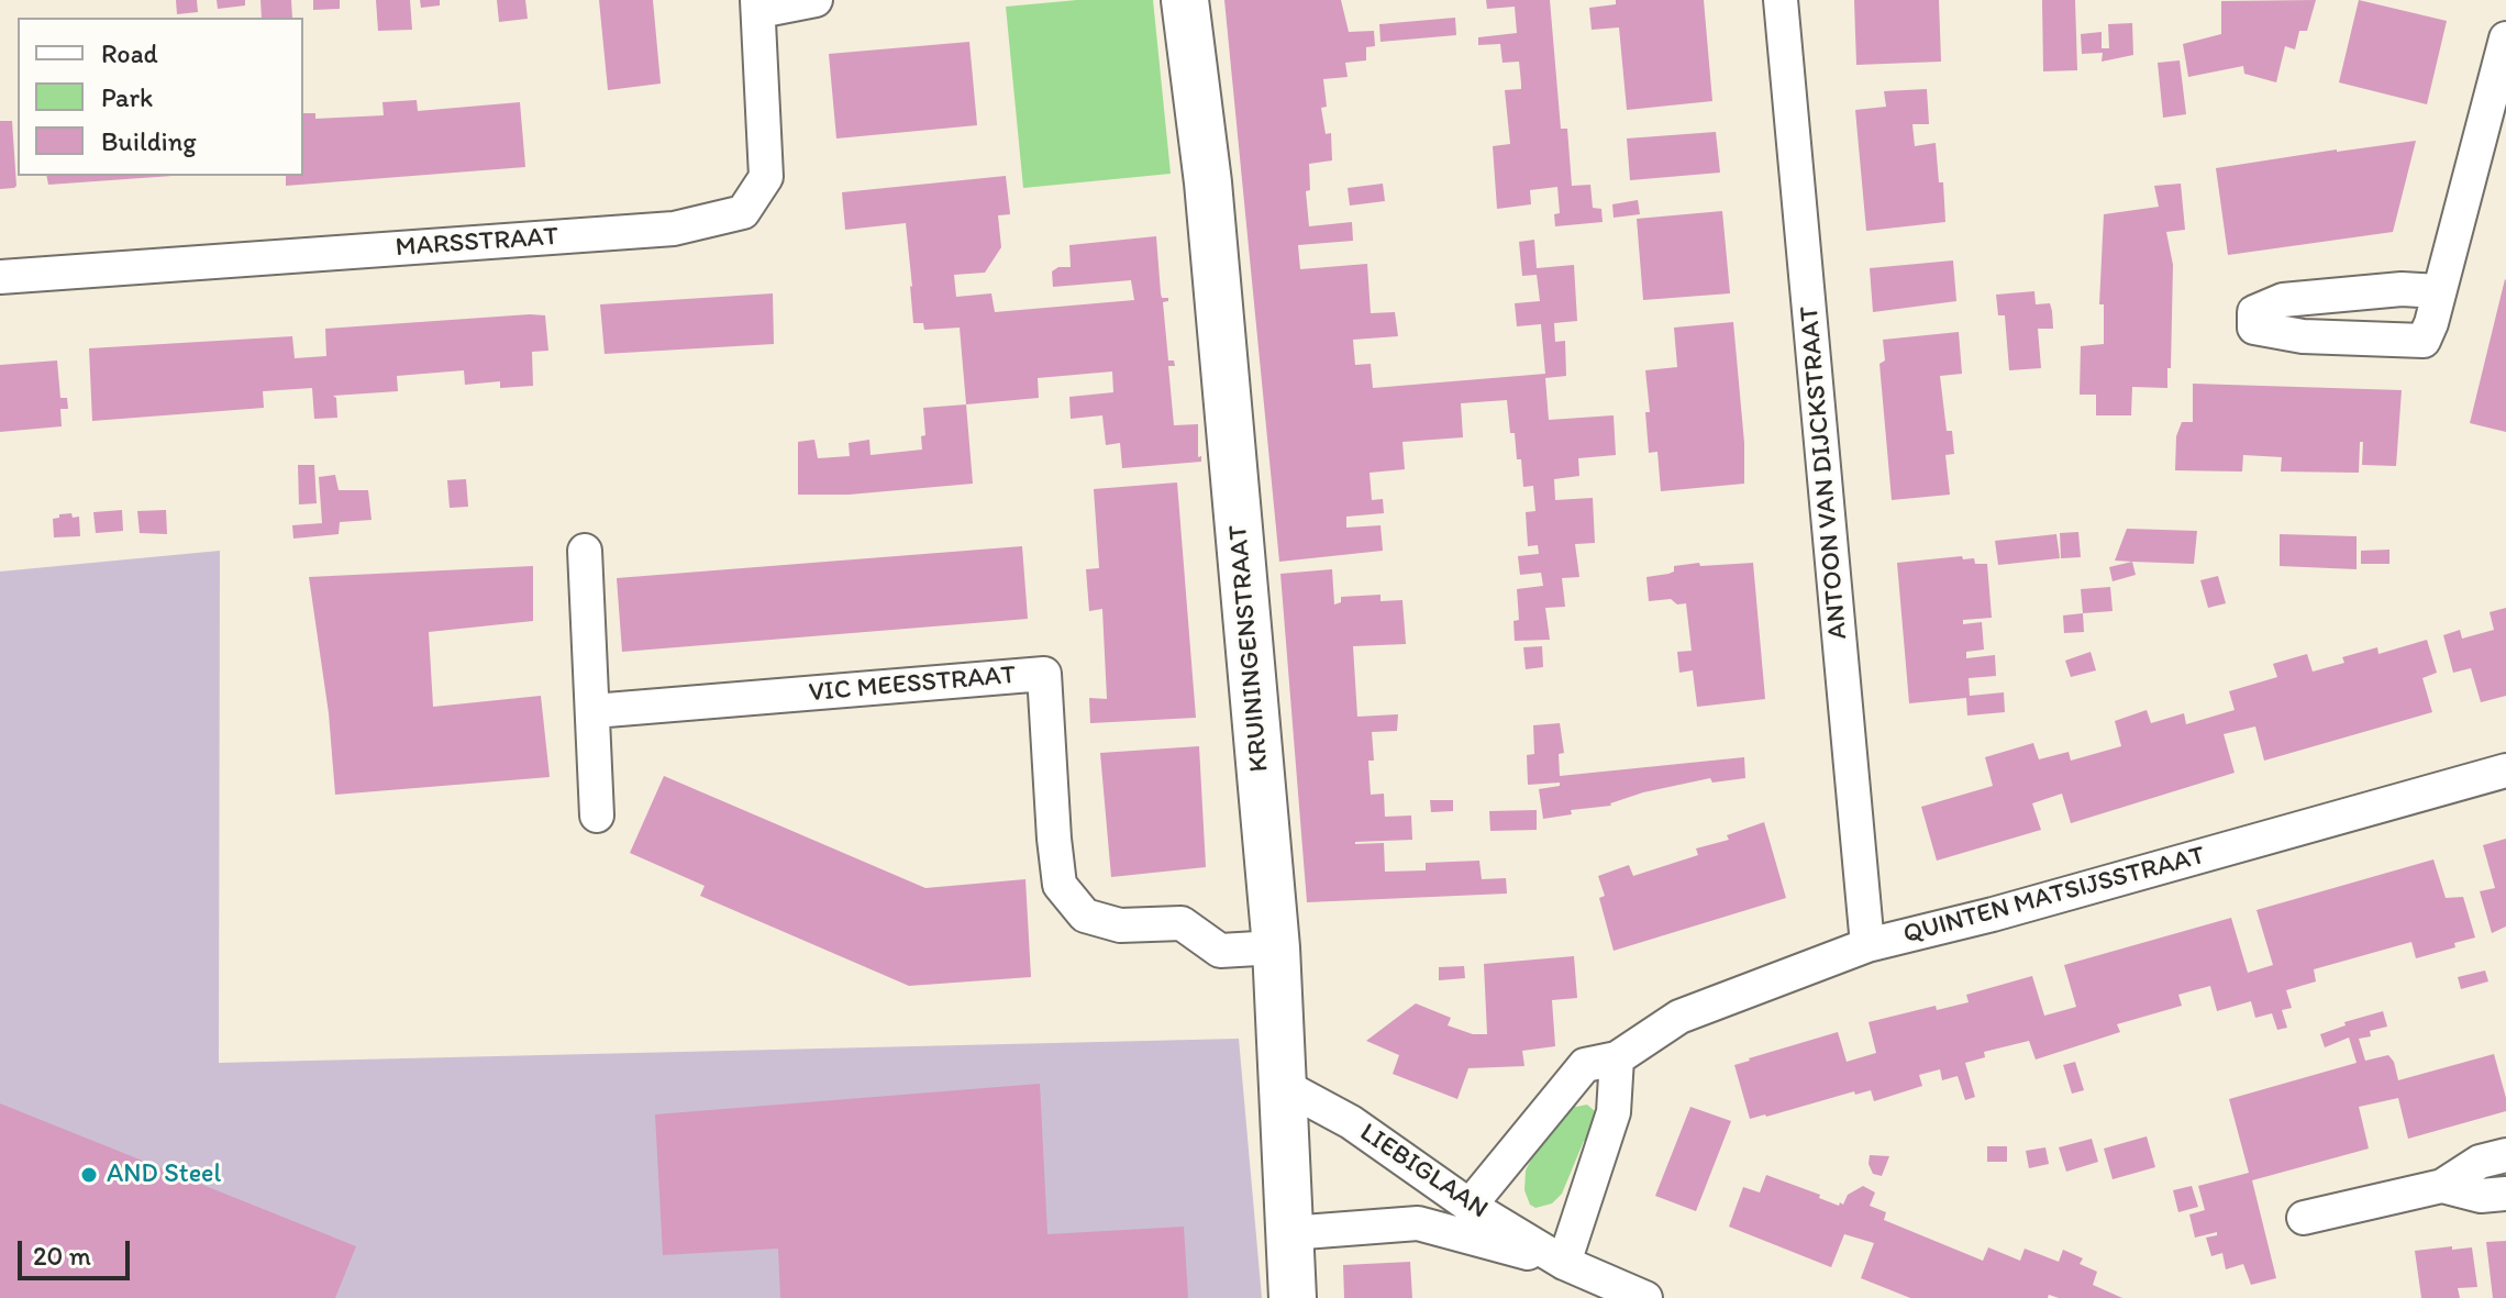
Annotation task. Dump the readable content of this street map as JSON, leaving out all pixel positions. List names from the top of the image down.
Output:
{
  "streets": {
    "street": [
      "MARSSTRAAT",
      "ANTOON VAN DIJCKSTRAAT",
      "KRUININGENSTRAAT",
      "VIC MEESSTRAAT",
      "QUINTEN MATSIJSSTRAAT",
      "LIEBIGLAAN"
    ]
  },
  "crossings": [
    ["ANTOON VAN DIJCKSTRAAT", "QUINTEN MATSIJSSTRAAT"],
    ["KRUININGENSTRAAT", "VIC MEESSTRAAT"],
    ["KRUININGENSTRAAT", "LIEBIGLAAN"],
    ["QUINTEN MATSIJSSTRAAT", "LIEBIGLAAN"]
  ],
  "places": ["AND Steel"],
  "legend": ["Road", "Park", "Building"],
  "scale_bar": "20 m"
}
